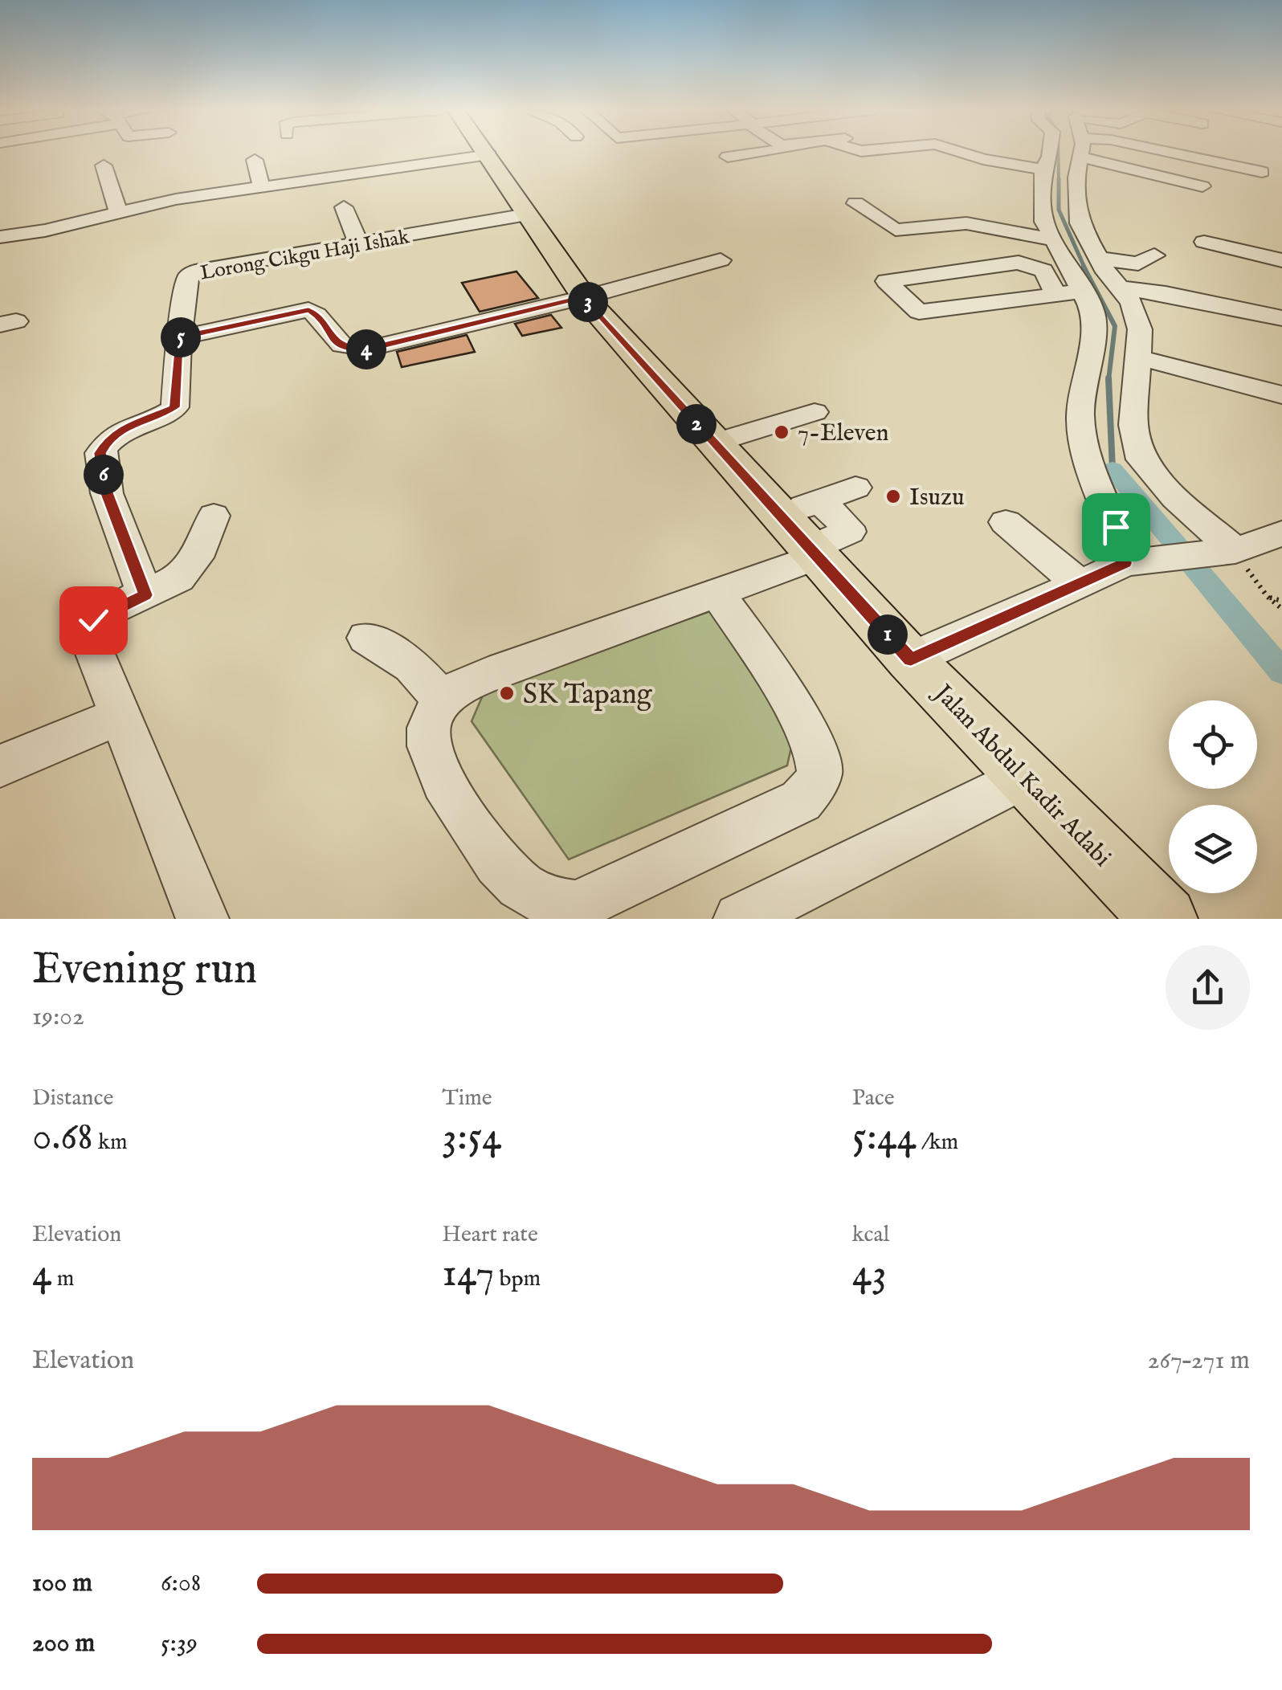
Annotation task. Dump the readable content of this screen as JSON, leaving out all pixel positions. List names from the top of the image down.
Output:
{
  "streets": {
    "main road": ["Jalan Abdul Kadir Adabi"],
    "street": ["Lorong Cikgu Haji Ishak"]
  },
  "crossings": [
    ["Lorong Cikgu Haji Ishak", "Jalan Abdul Kadir Adabi"]
  ],
  "places": ["7-Eleven", "Isuzu", "SK Tapang"],
  "page": {
    "pins": [
      "3",
      "5",
      "4",
      "2",
      "6",
      "1"
    ],
    "heading": ["Evening run", "19:02"],
    "stats": [
      ["Distance", "0.68 km"],
      ["Time", "3:54"],
      ["Pace", "5:44 /km"],
      ["Elevation", "4 m"],
      ["Heart rate", "147 bpm"],
      ["kcal", "43"]
    ],
    "chart": ["Elevation", "267–271 m"],
    "list": [
      {
        "name": "100 m",
        "note": "6:08"
      },
      {
        "name": "200 m",
        "note": "5:39"
      }
    ]
  }
}
